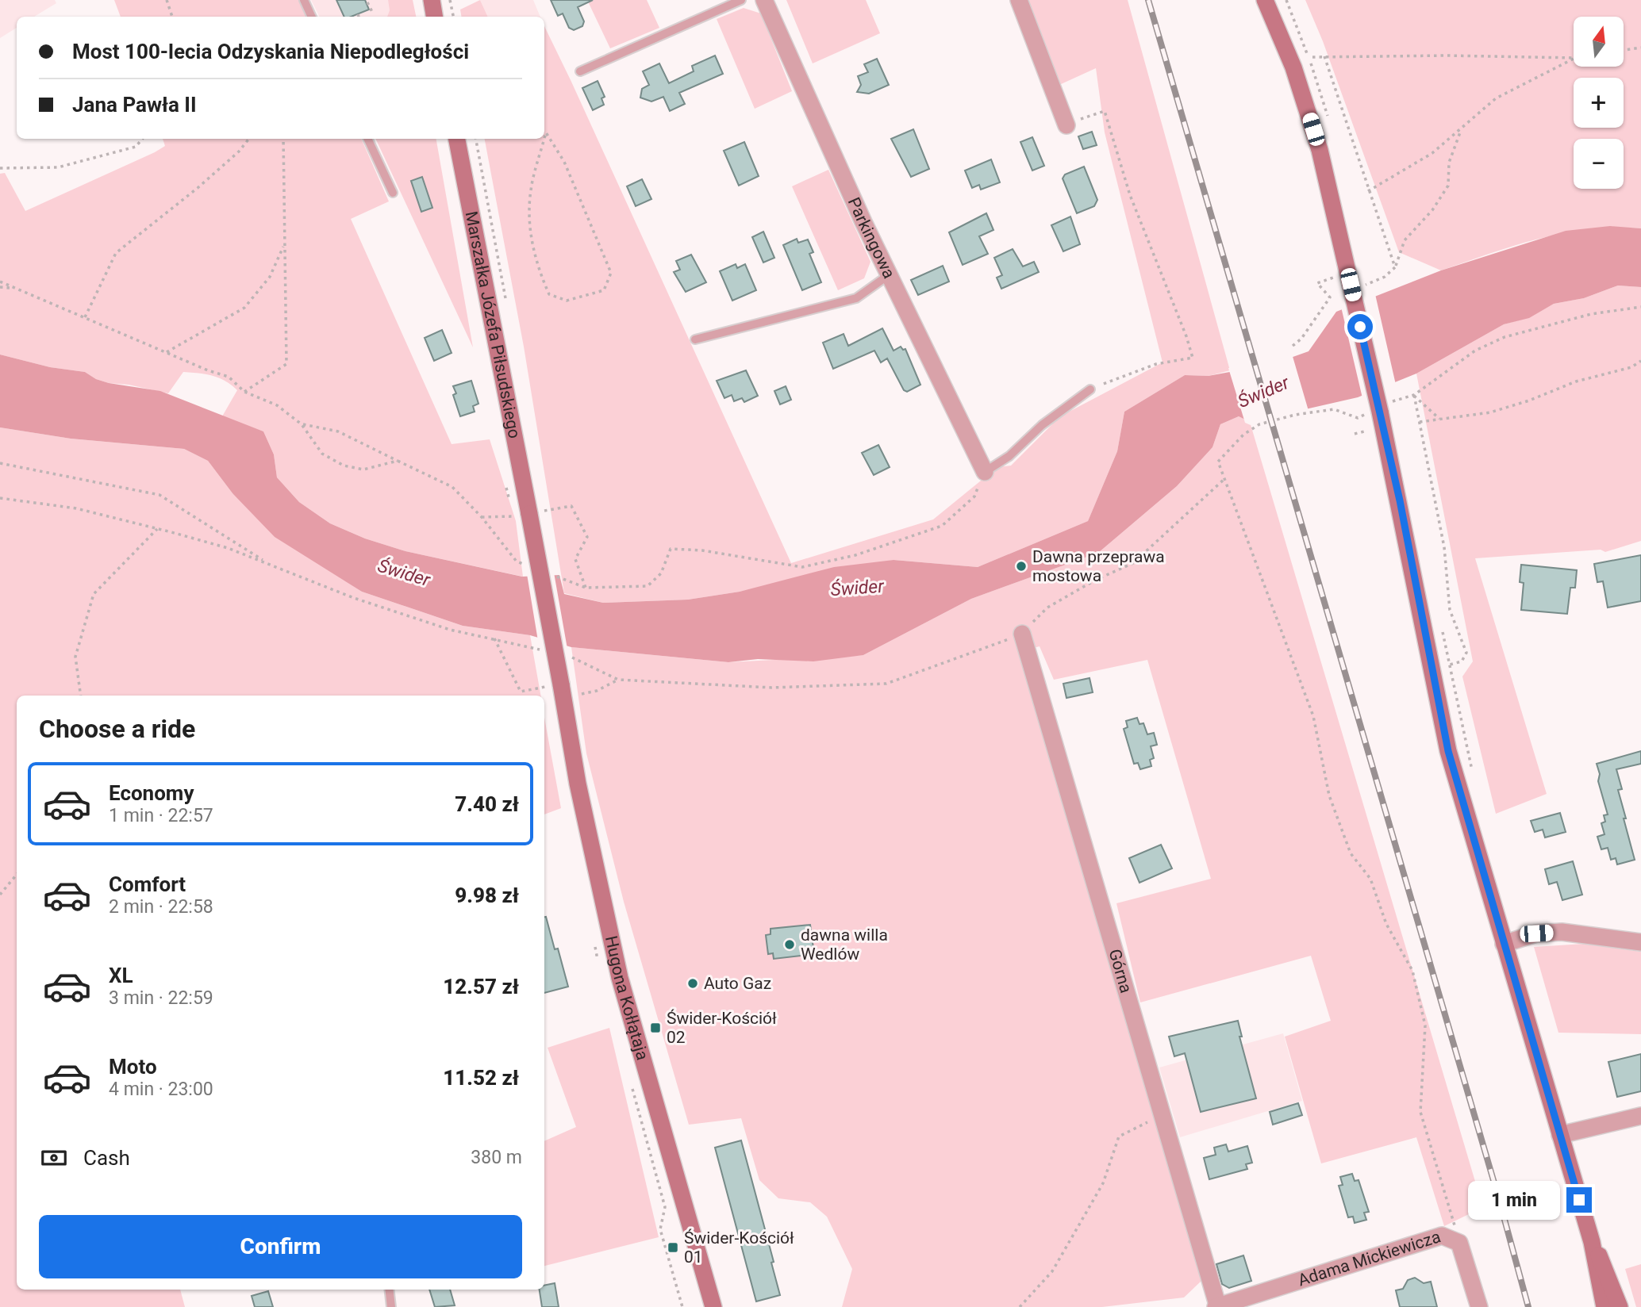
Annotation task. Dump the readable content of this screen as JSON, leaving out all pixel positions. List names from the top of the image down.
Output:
{
  "streets": {
    "main road": ["Marszałka Józefa Piłsudskiego", "Hugona Kołłątaja"],
    "street": ["Parkingowa", "Górna", "Adama Mickiewicza"]
  },
  "crossings": [
    ["Marszałka Józefa Piłsudskiego", "Hugona Kołłątaja"],
    ["Górna", "Adama Mickiewicza"]
  ],
  "water": ["Świder"],
  "places": {
    "other": ["Dawna przeprawa mostowa", "dawna willa Wedlów", "Auto Gaz"],
    "transit": ["Świder-Kościół 02", "Świder-Kościół 01"]
  },
  "north": "top",
  "page": {
    "map_buttons": ["+", "−"],
    "banner": ["Most 100-lecia Odzyskania Niepodległości", "Jana Pawła II"],
    "heading": "Choose a ride",
    "list": [
      {
        "name": "Economy",
        "note": "1 min · 22:57",
        "value": "7.40 zł"
      },
      {
        "name": "Comfort",
        "note": "2 min · 22:58",
        "value": "9.98 zł"
      },
      {
        "name": "XL",
        "note": "3 min · 22:59",
        "value": "12.57 zł"
      },
      {
        "name": "Moto",
        "note": "4 min · 23:00",
        "value": "11.52 zł"
      }
    ],
    "pay": ["Cash", "380 m"],
    "bubble": "1 min",
    "buttons": "Confirm"
  }
}
